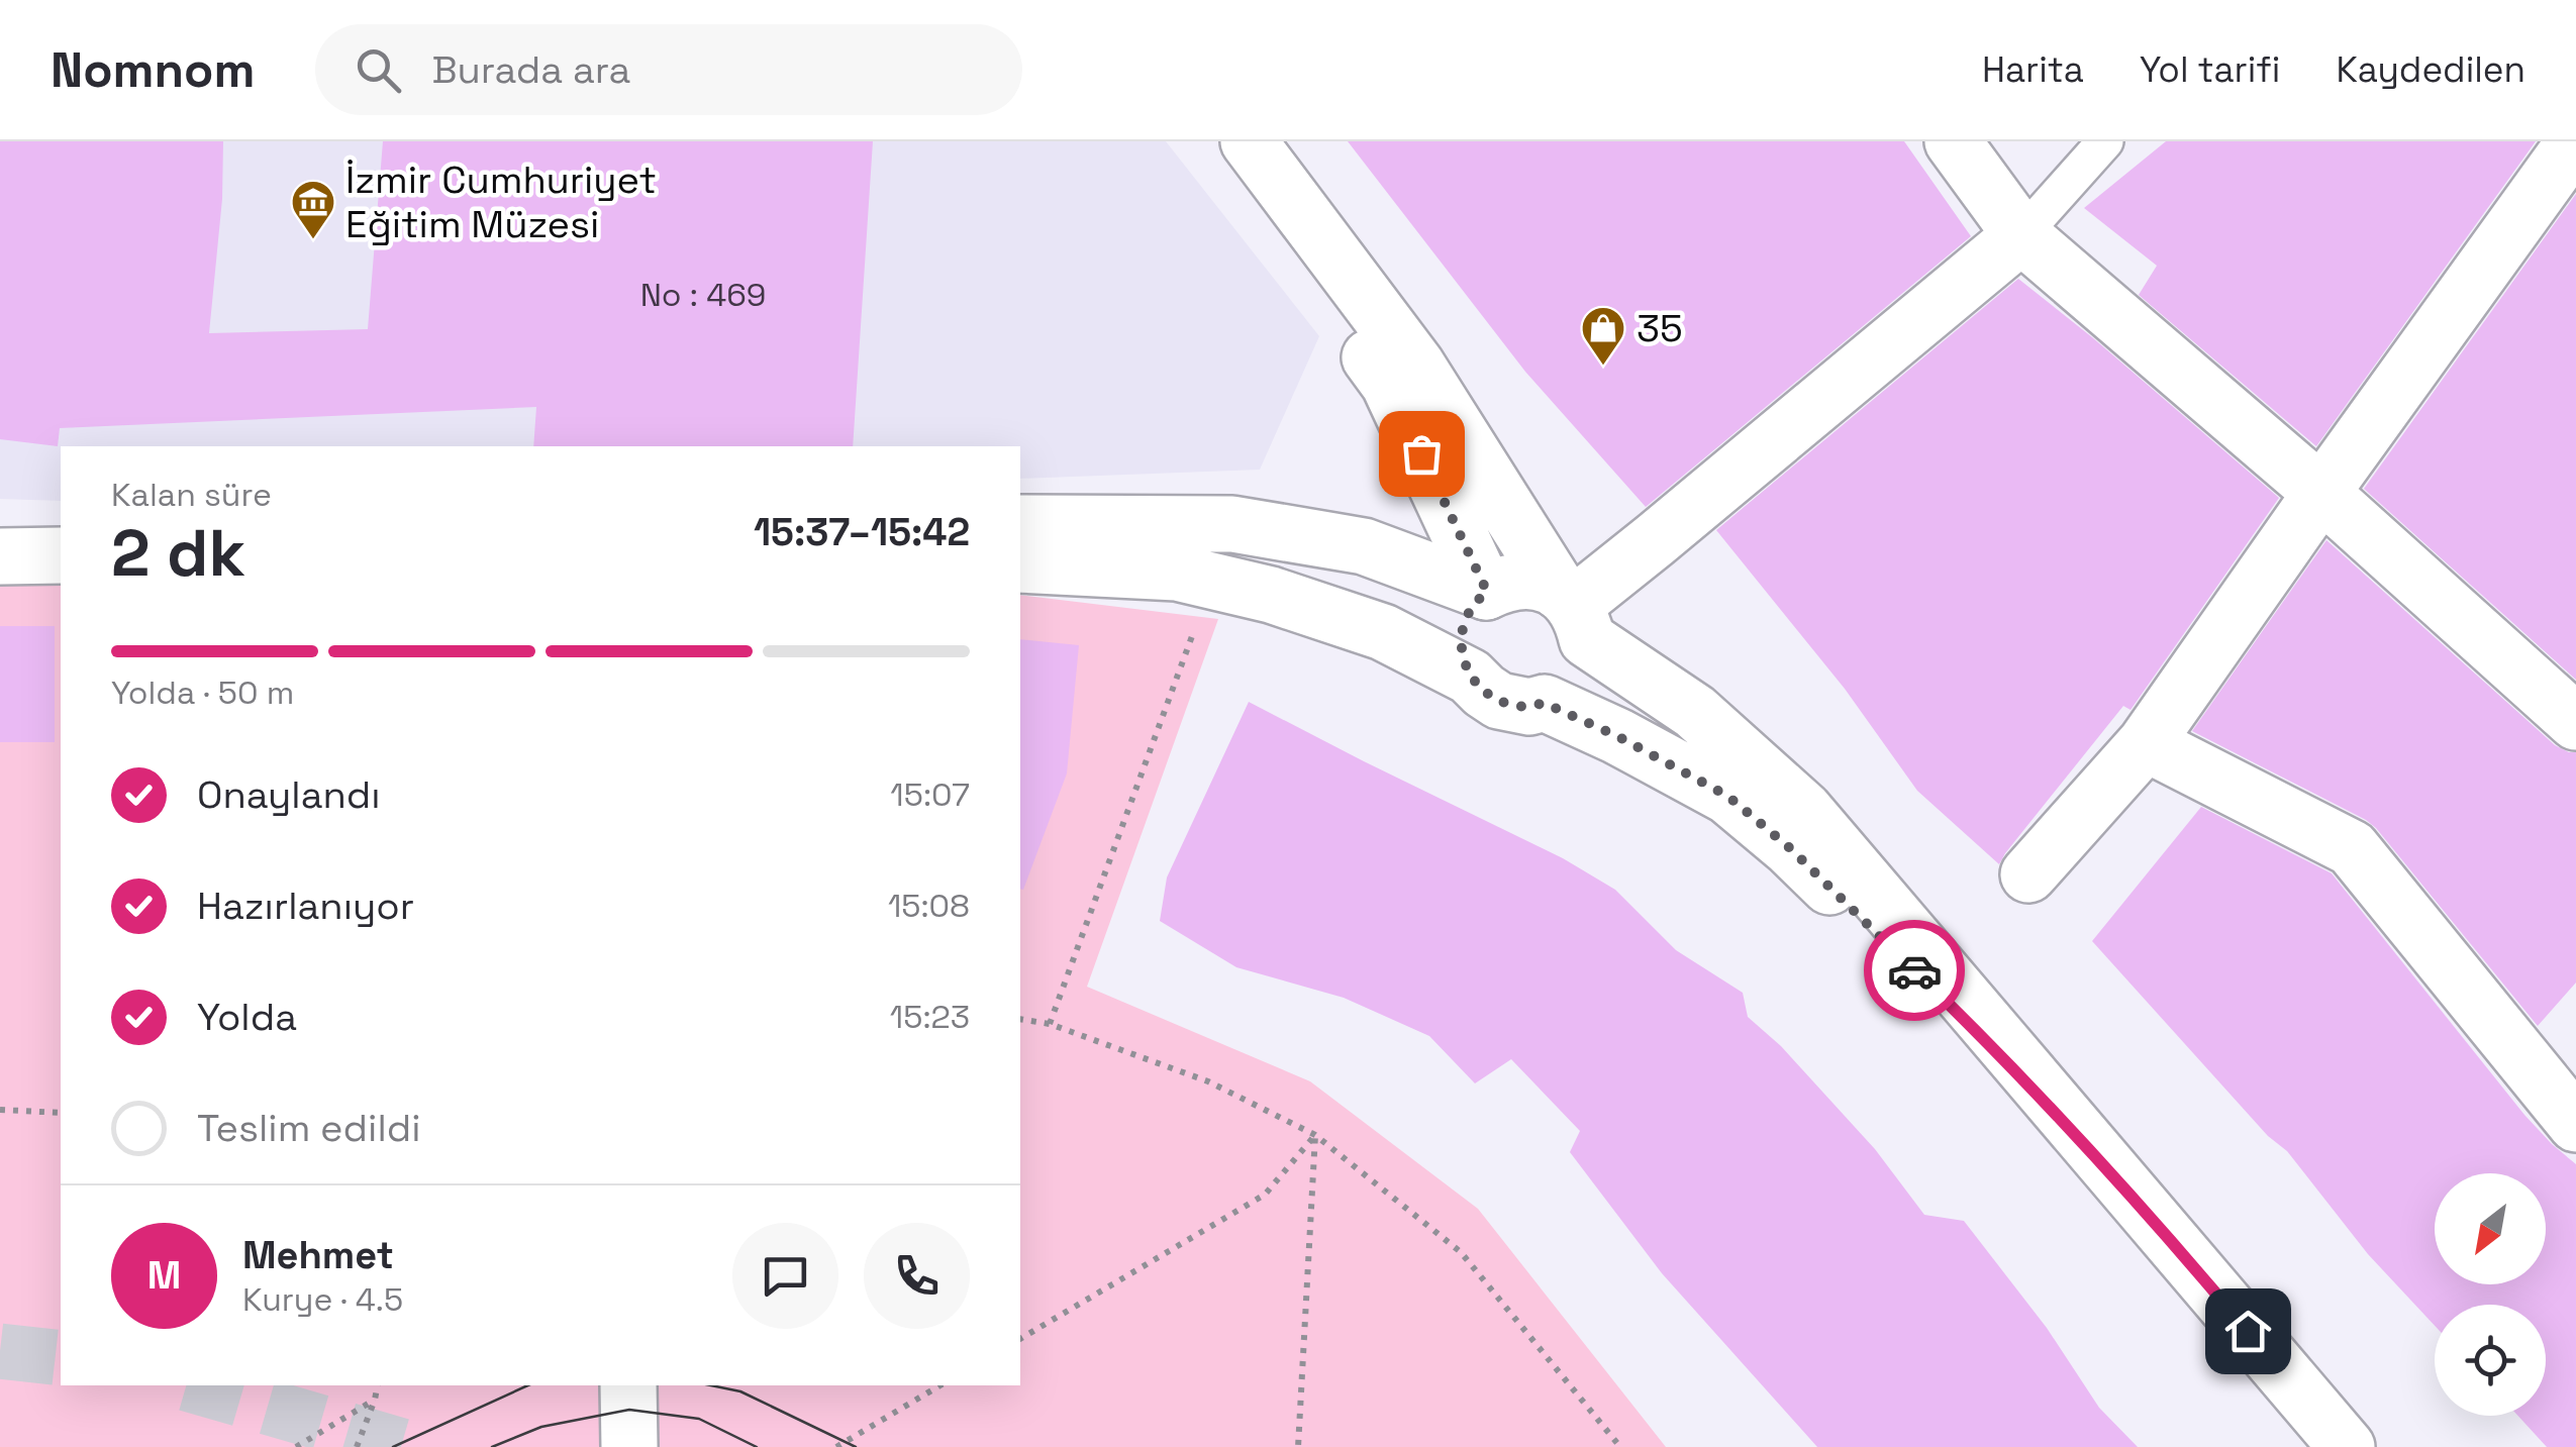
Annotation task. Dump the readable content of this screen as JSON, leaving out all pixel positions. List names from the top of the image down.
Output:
{
  "places": {
    "museum": ["İzmir Cumhuriyet Eğitim Müzesi"],
    "shop": ["35"]
  },
  "house_numbers": ["No : 469"],
  "north": "bottom left",
  "page": {
    "header": "Nomnom",
    "search": "Burada ara",
    "nav": ["Harita", "Yol tarifi", "Kaydedilen"],
    "heading": ["2 dk", "Kalan süre", "15:37–15:42"],
    "panel": ["Mehmet", "Kurye · 4.5"],
    "bar": "Yolda · 50 m",
    "list": [
      ["Onaylandı", "15:07"],
      ["Hazırlanıyor", "15:08"],
      ["Yolda", "15:23"],
      "Teslim edildi"
    ],
    "round": "M"
  }
}
